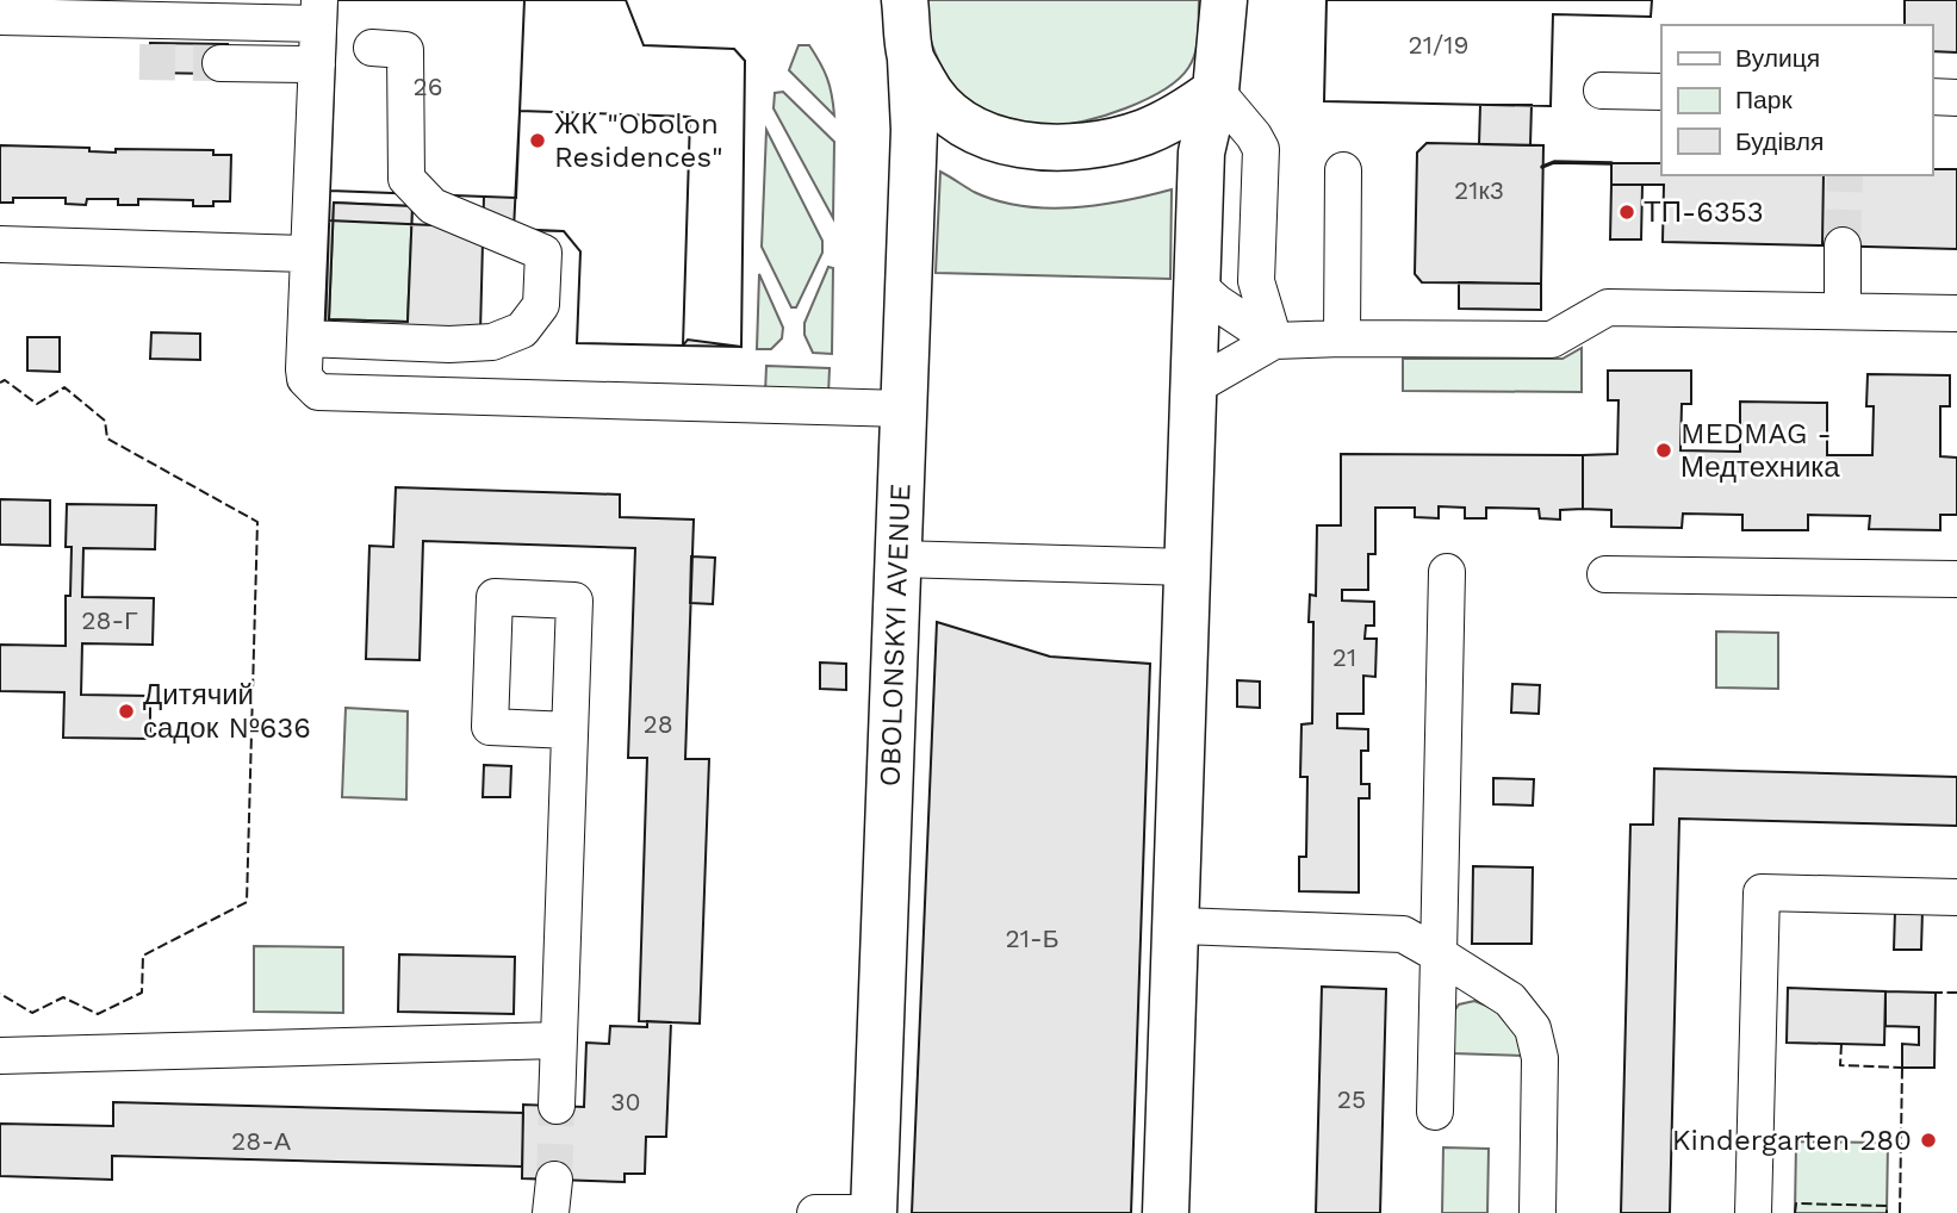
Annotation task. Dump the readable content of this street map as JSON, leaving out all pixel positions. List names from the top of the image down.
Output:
{
  "streets": {
    "main road": ["OBOLONSKYI AVENUE"]
  },
  "places": [
    "ЖК \"Obolon Residences\"",
    "ТП-6353",
    "MEDMAG - Медтехника",
    "Дитячий садок №636",
    "Kindergarten 280"
  ],
  "house_numbers": [
    "21/19",
    "26",
    "21к3",
    "28-Г",
    "21",
    "28",
    "21-Б",
    "25",
    "30",
    "28-А"
  ],
  "legend": ["Вулиця", "Парк", "Будівля"]
}
